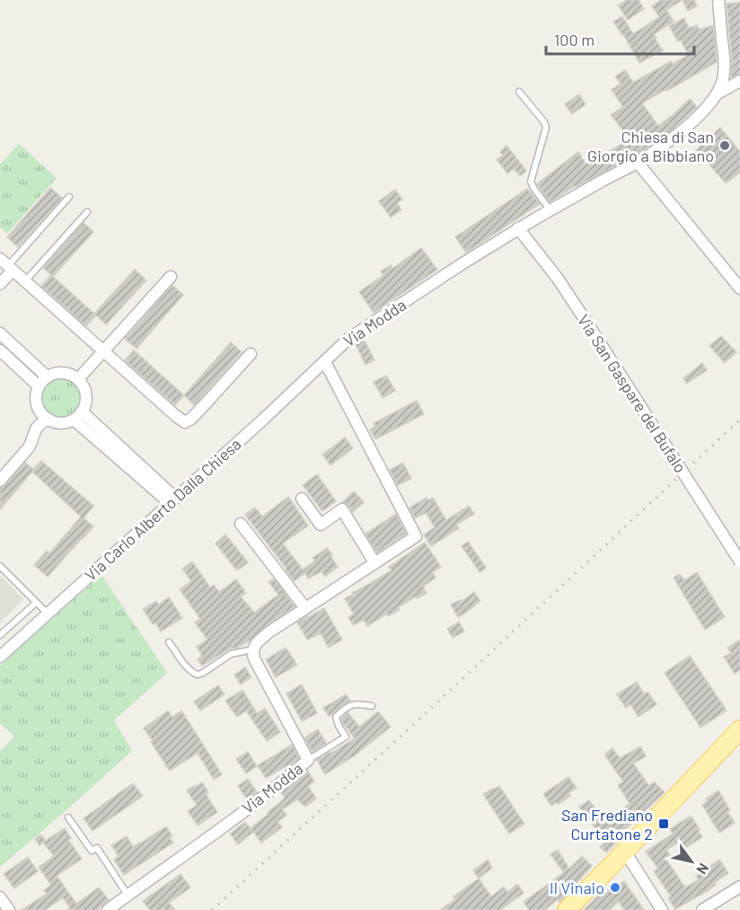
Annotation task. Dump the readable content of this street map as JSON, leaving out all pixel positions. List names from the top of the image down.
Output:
{
  "streets": {
    "street": ["Via Modda", "Via San Gaspare del Bufalo", "Via Carlo Alberto Dalla Chiesa"]
  },
  "crossings": [
    ["Via Modda", "Via San Gaspare del Bufalo"],
    ["Via Modda", "Via Carlo Alberto Dalla Chiesa"]
  ],
  "places": {
    "other": ["Chiesa di San Giorgio a Bibbiano", "Il Vinaio"],
    "transit": ["San Frediano Curtatone 2"]
  },
  "scale_bar": "100 m",
  "north": "bottom right"
}
